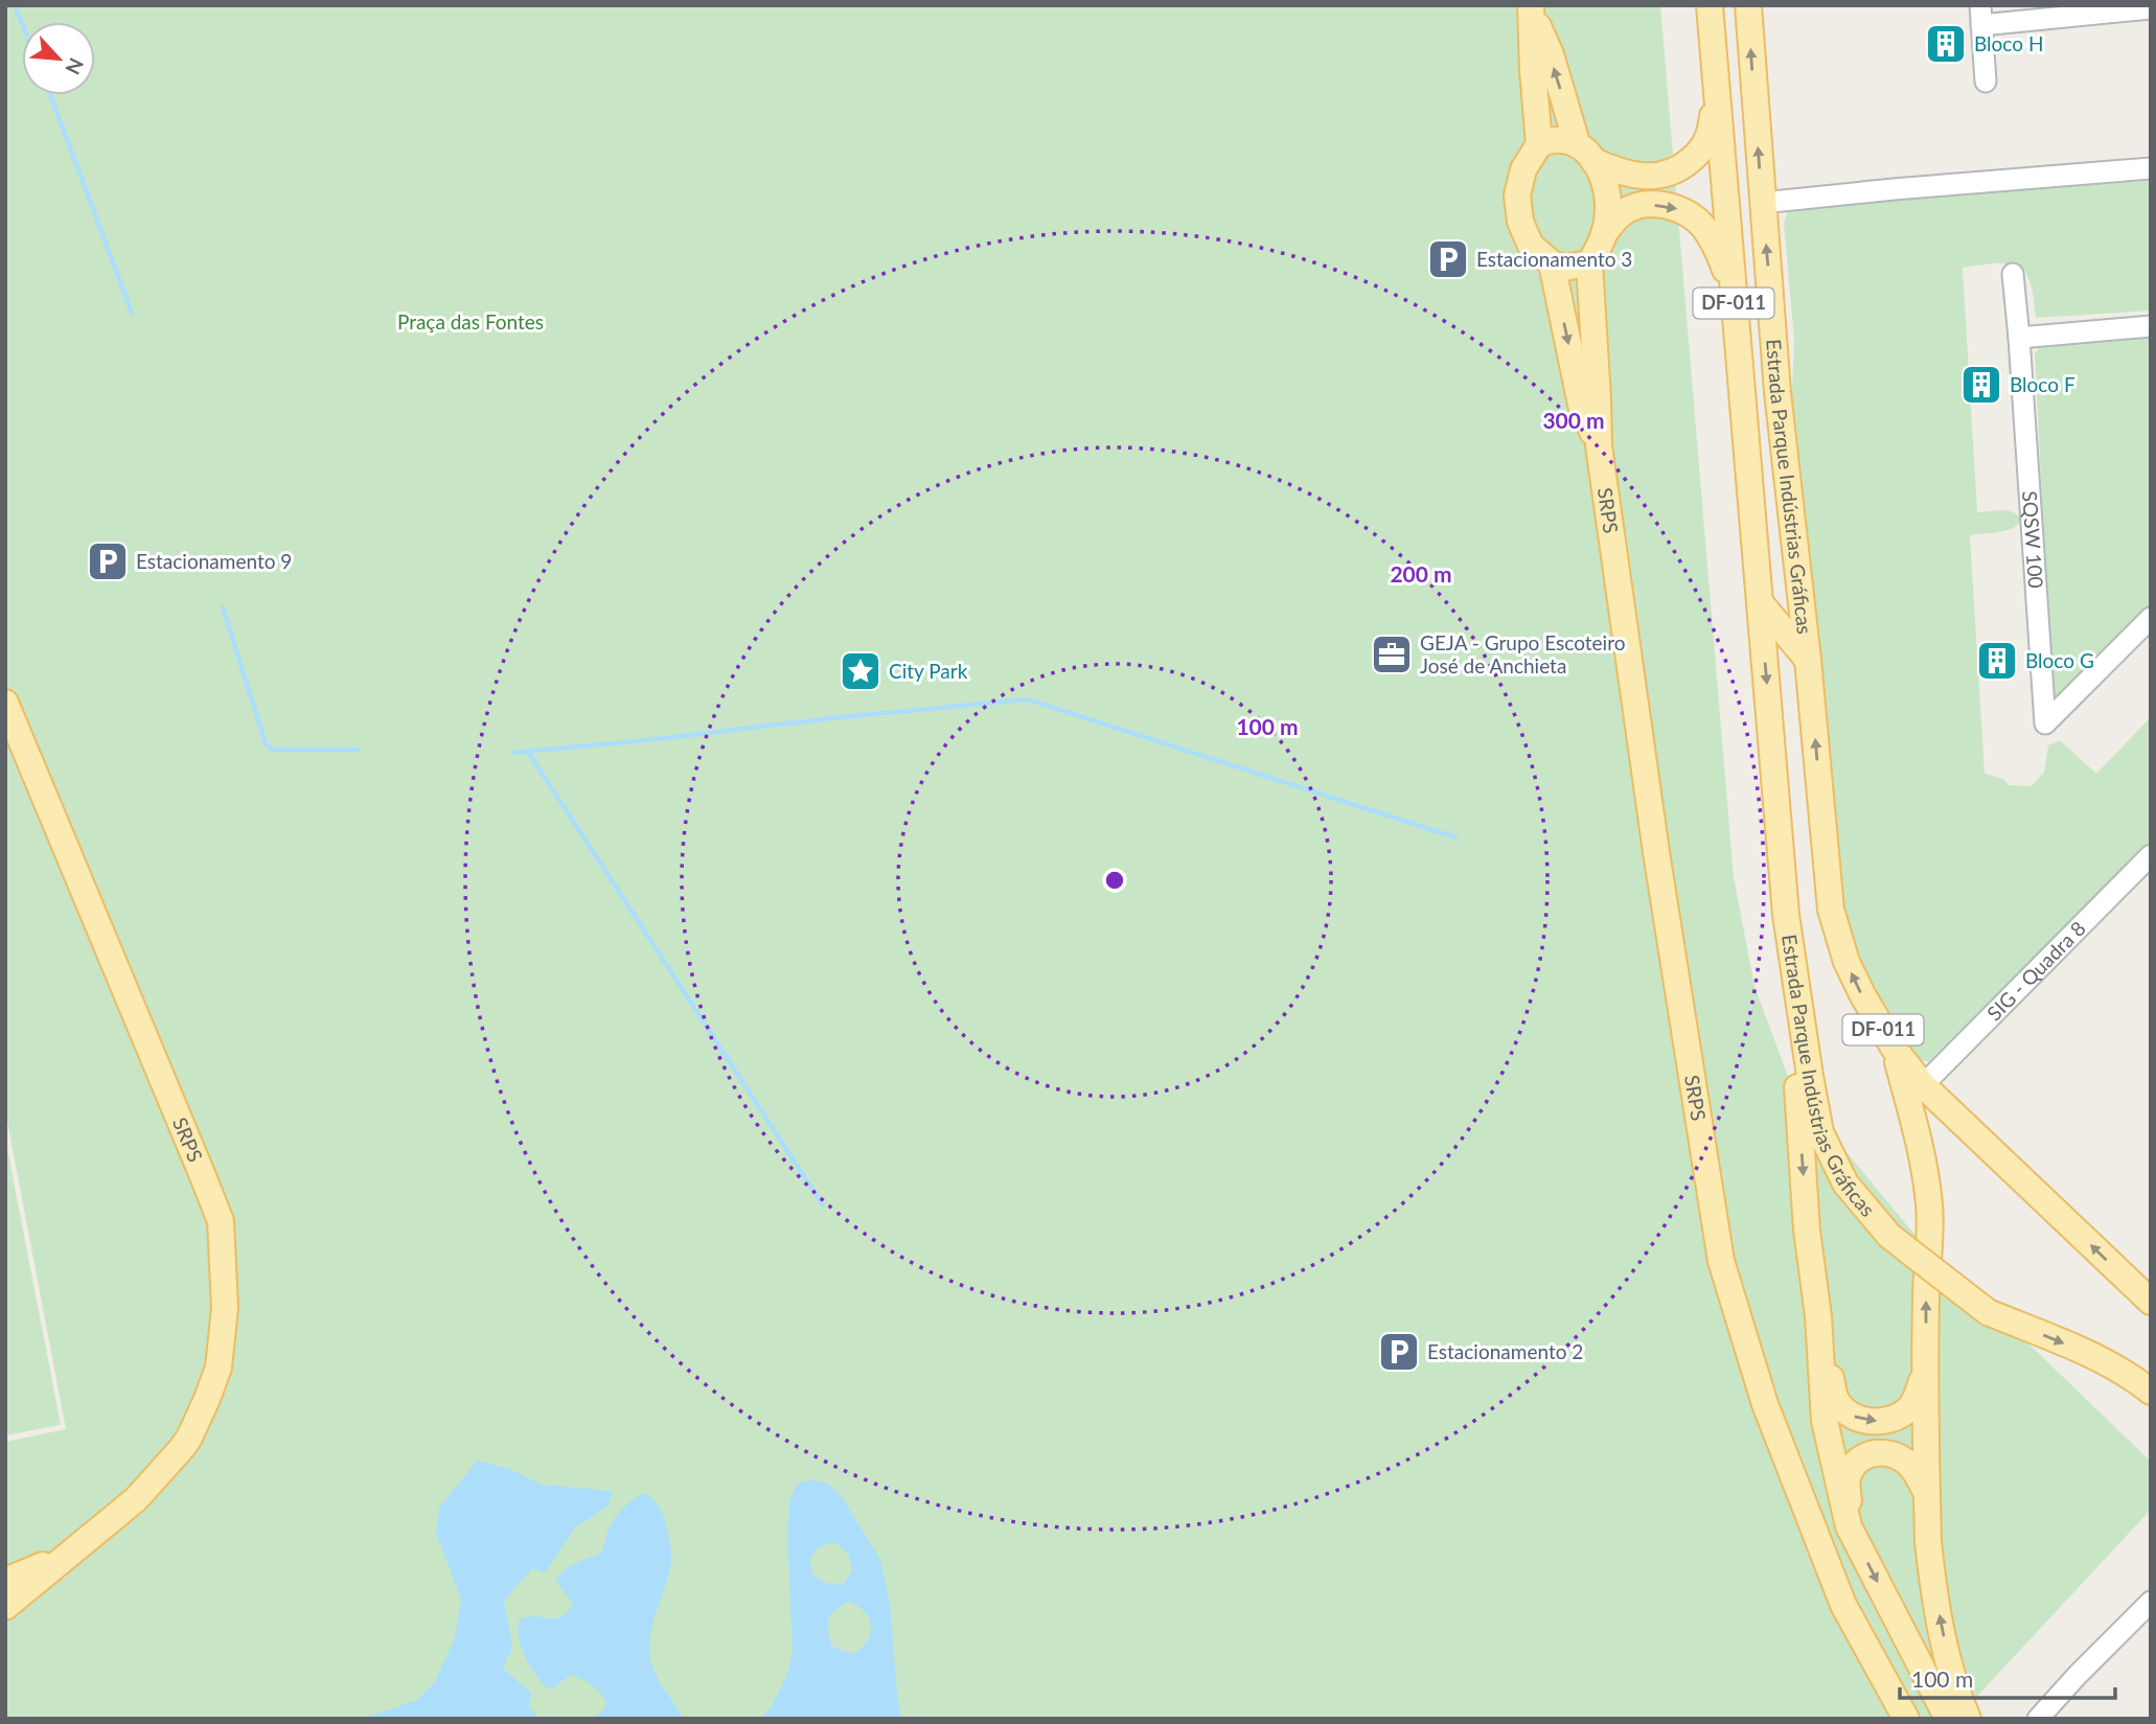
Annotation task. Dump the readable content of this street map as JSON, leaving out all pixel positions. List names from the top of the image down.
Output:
{
  "streets": {
    "main road": ["DF-011", "Estrada Parque Indústrias Gráficas", "SRPS"],
    "street": ["SQSW 100", "SIG - Quadra 8"]
  },
  "crossings": [
    ["Estrada Parque Indústrias Gráficas", "SIG - Quadra 8"]
  ],
  "parks": ["Praça das Fontes"],
  "places": {
    "building": ["Bloco H", "Bloco F", "Bloco G"],
    "parking": ["Estacionamento 3", "Estacionamento 9", "Estacionamento 2"],
    "office": ["GEJA - Grupo Escoteiro José de Anchieta"],
    "place": ["City Park"]
  },
  "scale_bar": "100 m",
  "north": "bottom right",
  "rings": ["300 m", "200 m", "100 m"]
}
